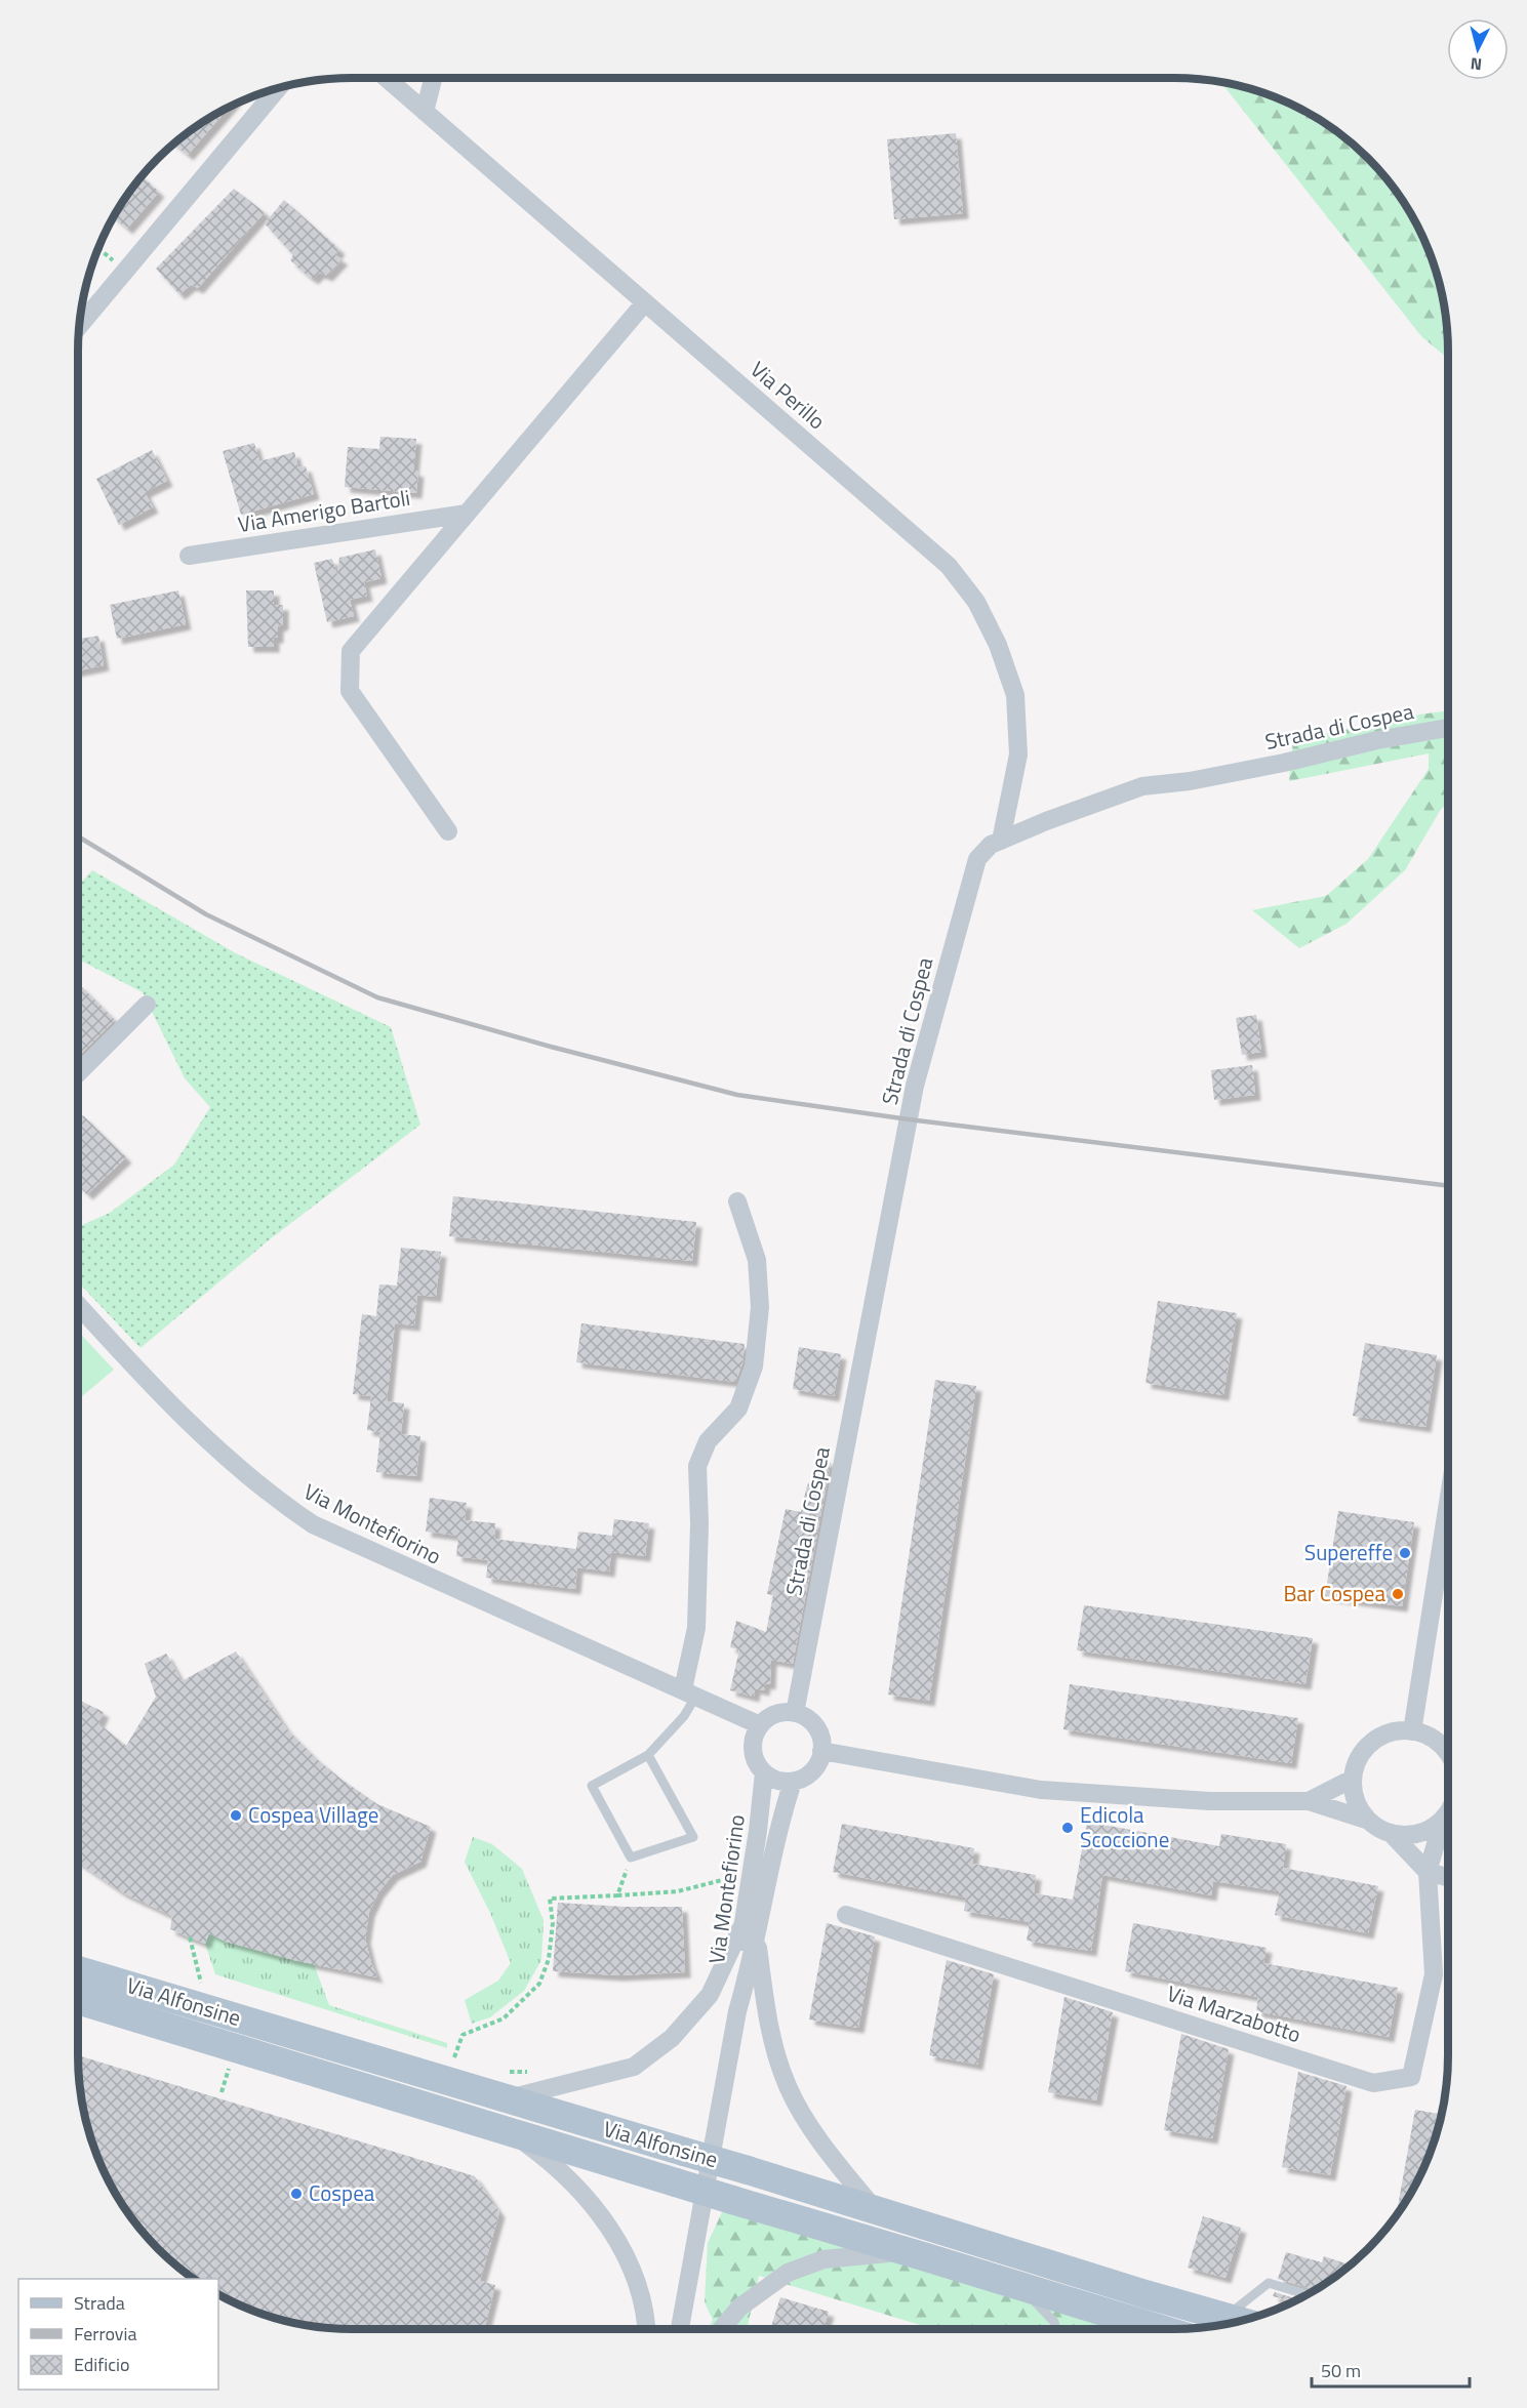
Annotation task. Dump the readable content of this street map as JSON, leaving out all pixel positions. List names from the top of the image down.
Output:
{
  "streets": {
    "main road": ["Via Alfonsine"],
    "street": [
      "Via Perillo",
      "Via Amerigo Bartoli",
      "Strada di Cospea",
      "Via Montefiorino",
      "Via Marzabotto"
    ]
  },
  "crossings": [
    ["Via Perillo", "Strada di Cospea"],
    ["Strada di Cospea", "Via Montefiorino"]
  ],
  "places": [
    "Supereffe",
    "Bar Cospea",
    "Cospea Village",
    "Edicola Scoccione",
    "Cospea"
  ],
  "legend": ["Strada", "Ferrovia", "Edificio"],
  "scale_bar": "50 m",
  "north": "bottom"
}
